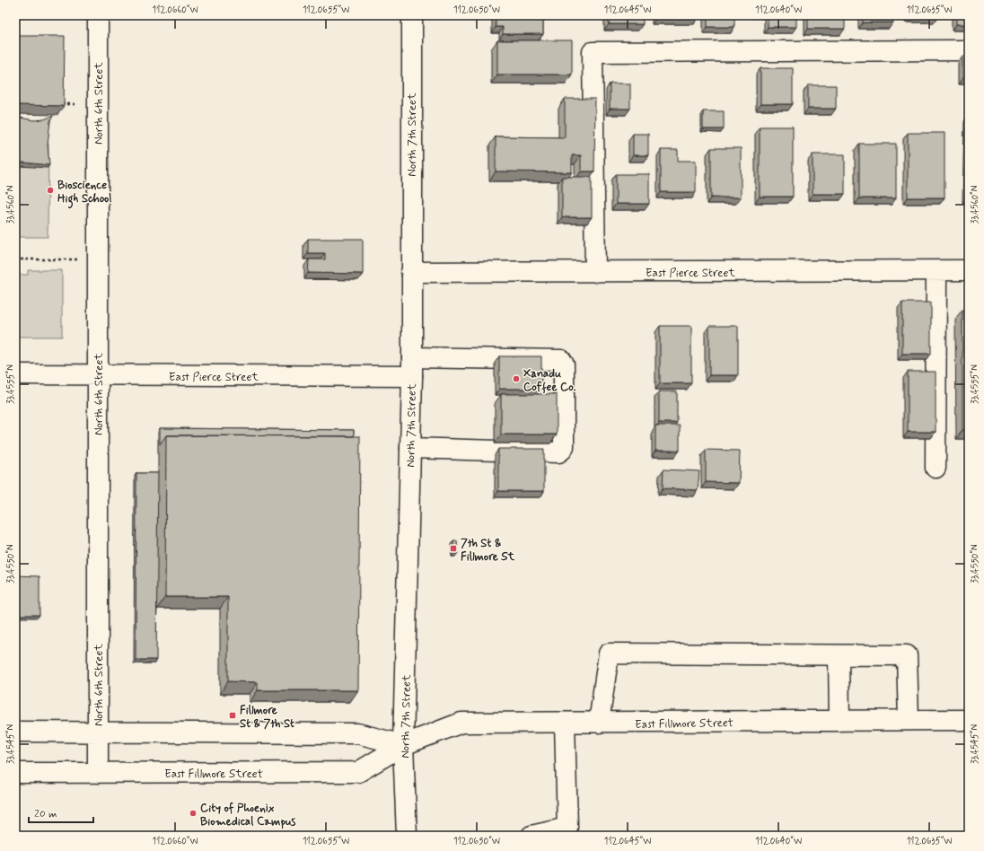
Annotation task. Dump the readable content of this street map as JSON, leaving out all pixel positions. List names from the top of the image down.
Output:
{
  "streets": {
    "street": [
      "North 6th Street",
      "North 7th Street",
      "East Pierce Street",
      "East Fillmore Street"
    ]
  },
  "crossings": [
    ["North 6th Street", "East Pierce Street"],
    ["North 6th Street", "East Fillmore Street"],
    ["North 7th Street", "East Pierce Street"],
    ["North 7th Street", "East Fillmore Street"]
  ],
  "places": {
    "other": ["Bioscience High School", "Xanadu Coffee Co.", "City of Phoenix Biomedical Campus"],
    "transit": ["7th St & Fillmore St", "Fillmore St & 7th St"]
  },
  "scale_bar": "20 m",
  "coordinates": [
    "112.0660°W",
    "112.0655°W",
    "112.0650°W",
    "112.0645°W",
    "112.0640°W",
    "112.0635°W",
    "33.4560°N",
    "33.4555°N",
    "33.4550°N",
    "33.4545°N"
  ]
}
